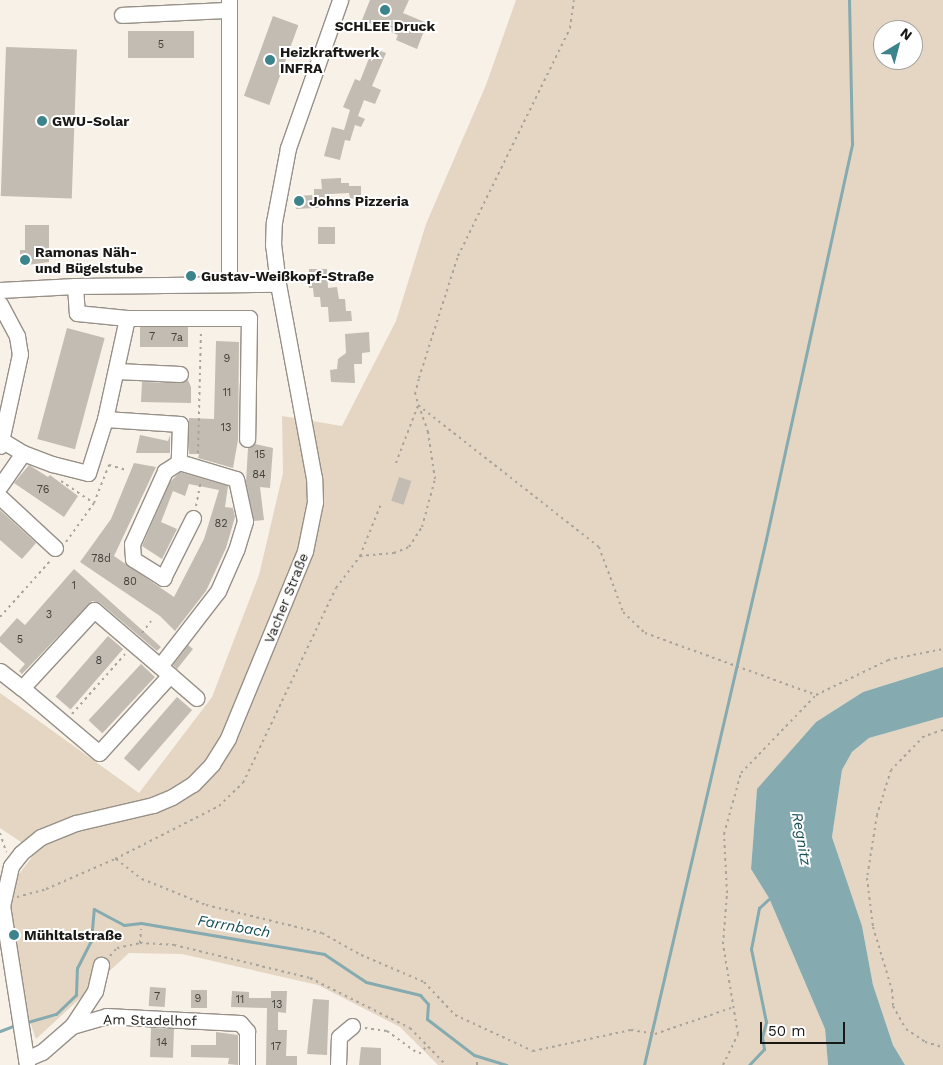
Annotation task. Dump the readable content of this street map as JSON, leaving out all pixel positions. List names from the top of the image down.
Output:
{
  "streets": {
    "street": ["Vacher Straße", "Am Stadelhof"]
  },
  "water": ["Regnitz", "Farrnbach"],
  "places": [
    "SCHLEE Druck",
    "Heizkraftwerk INFRA",
    "GWU-Solar",
    "Johns Pizzeria",
    "Ramonas Näh- und Bügelstube",
    "Gustav-Weißkopf-Straße",
    "Mühltalstraße"
  ],
  "house_numbers": [
    "5",
    "7",
    "7a",
    "9",
    "11",
    "13",
    "15",
    "84",
    "76",
    "82",
    "78d",
    "80",
    "1",
    "3",
    "5",
    "8",
    "7",
    "9",
    "11",
    "13",
    "14",
    "17"
  ],
  "scale_bar": "50 m",
  "north": "top right"
}
